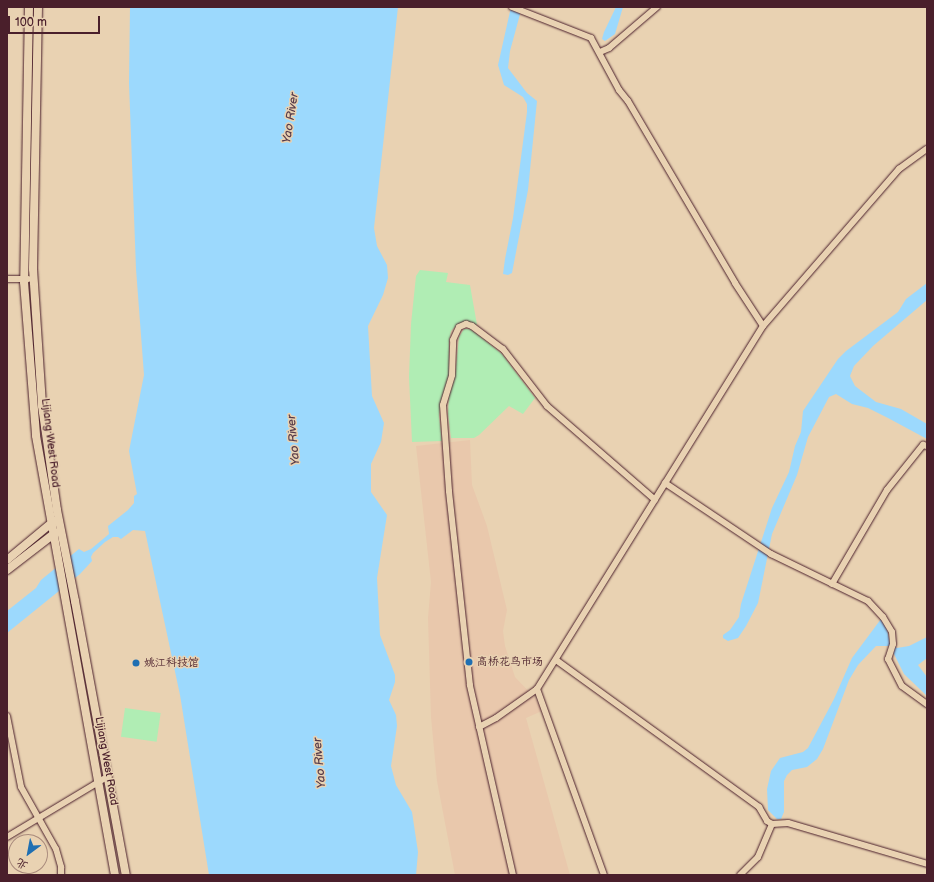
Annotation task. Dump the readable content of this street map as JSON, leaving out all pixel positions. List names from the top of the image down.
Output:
{
  "streets": {
    "main road": ["Lijiang West Road"]
  },
  "water": ["Yao River"],
  "places": ["高桥花鸟市场", "姚江科技馆"],
  "scale_bar": "100 m",
  "north": "bottom left"
}
